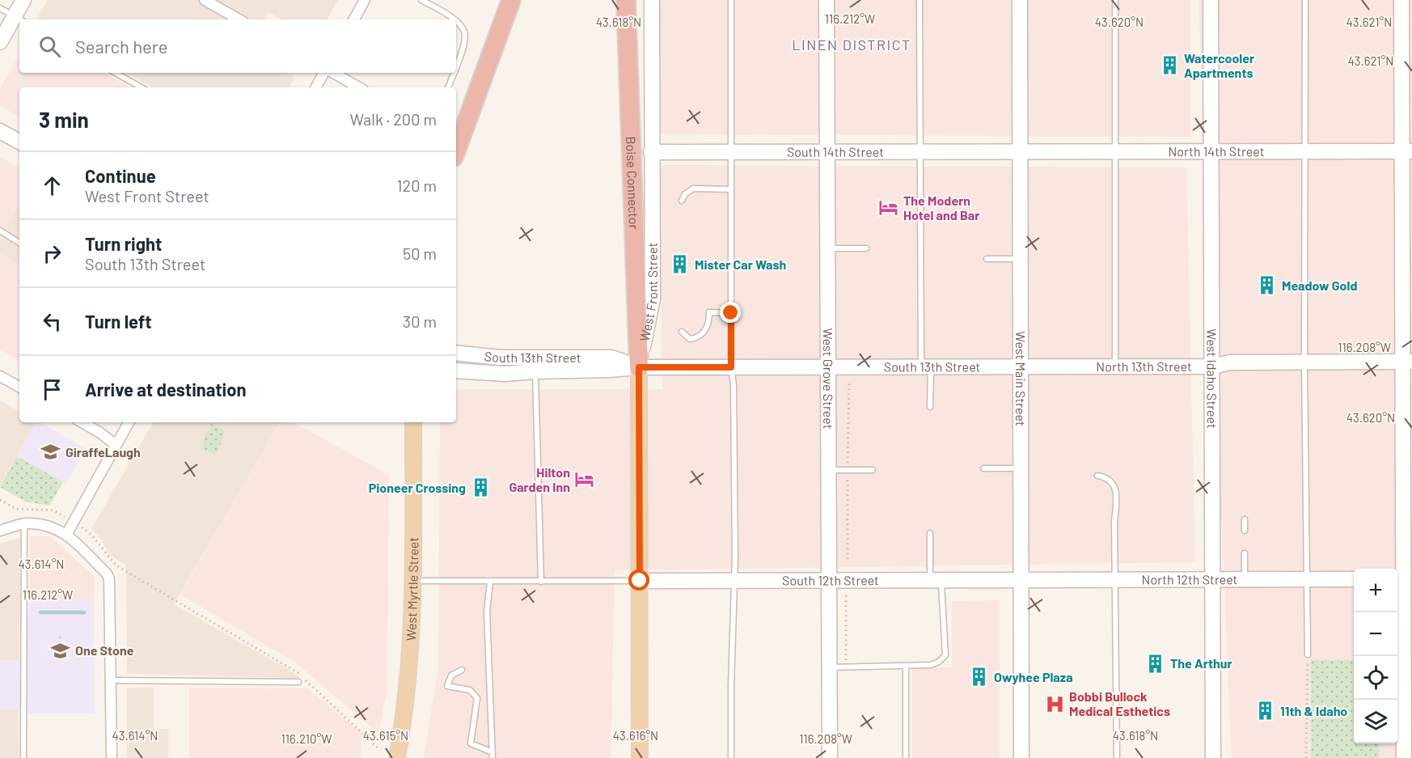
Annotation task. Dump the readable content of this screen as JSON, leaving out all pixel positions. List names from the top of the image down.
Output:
{
  "streets": {
    "highway": ["Boise Connector"],
    "main road": ["West Front Street", "West Myrtle Street"],
    "street": [
      "North 14th Street",
      "South 14th Street",
      "South 13th Street",
      "North 13th Street",
      "West Main Street",
      "West Idaho Street",
      "West Grove Street",
      "South 12th Street",
      "North 12th Street"
    ]
  },
  "crossings": [
    ["North 14th Street", "South 14th Street"],
    ["North 14th Street", "West Main Street"],
    ["North 14th Street", "West Idaho Street"],
    ["South 14th Street", "West Front Street"],
    ["South 14th Street", "West Main Street"],
    ["South 14th Street", "West Grove Street"],
    ["Boise Connector", "West Front Street"],
    ["Boise Connector", "South 13th Street"],
    ["West Front Street", "South 13th Street"],
    ["West Front Street", "South 12th Street"],
    ["South 13th Street", "North 13th Street"],
    ["South 13th Street", "West Main Street"],
    ["South 13th Street", "West Grove Street"],
    ["North 13th Street", "West Main Street"],
    ["North 13th Street", "West Idaho Street"],
    ["West Main Street", "South 12th Street"],
    ["West Main Street", "North 12th Street"],
    ["West Idaho Street", "North 12th Street"],
    ["West Grove Street", "South 12th Street"],
    ["South 12th Street", "North 12th Street"]
  ],
  "districts": ["LINEN DISTRICT"],
  "places": {
    "building": [
      "Watercooler Apartments",
      "Mister Car Wash",
      "Meadow Gold",
      "Pioneer Crossing",
      "The Arthur",
      "Owyhee Plaza",
      "11th & Idaho"
    ],
    "hotel": ["The Modern Hotel and Bar", "Hilton Garden Inn"],
    "school or university": ["GiraffeLaugh", "One Stone"],
    "hospital": ["Bobbi Bullock Medical Esthetics"]
  },
  "page": {
    "search": "Search here",
    "heading": ["3 min", "Walk · 200 m"],
    "list": [
      ["Continue", "West Front Street", "120 m"],
      ["Turn right", "South 13th Street", "50 m"],
      ["Turn left", "30 m"],
      "Arrive at destination"
    ],
    "map_buttons": ["+", "−"]
  },
  "coordinates": [
    "116.212°W",
    "43.618°N",
    "43.620°N",
    "43.621°N",
    "116.208°W",
    "43.614°N",
    "43.615°N",
    "43.616°N",
    "116.210°W"
  ]
}
